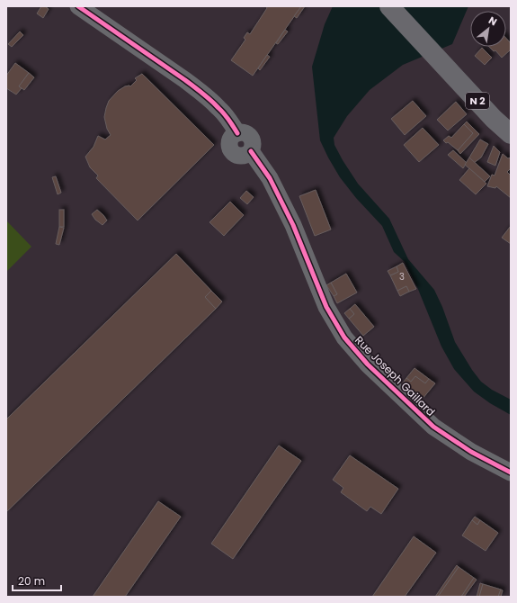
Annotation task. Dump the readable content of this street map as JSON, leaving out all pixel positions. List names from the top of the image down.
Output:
{
  "streets": {
    "main road": ["N 2"],
    "street": ["Rue Joseph Gaillard"]
  },
  "house_numbers": ["3"],
  "scale_bar": "20 m",
  "north": "top right"
}
